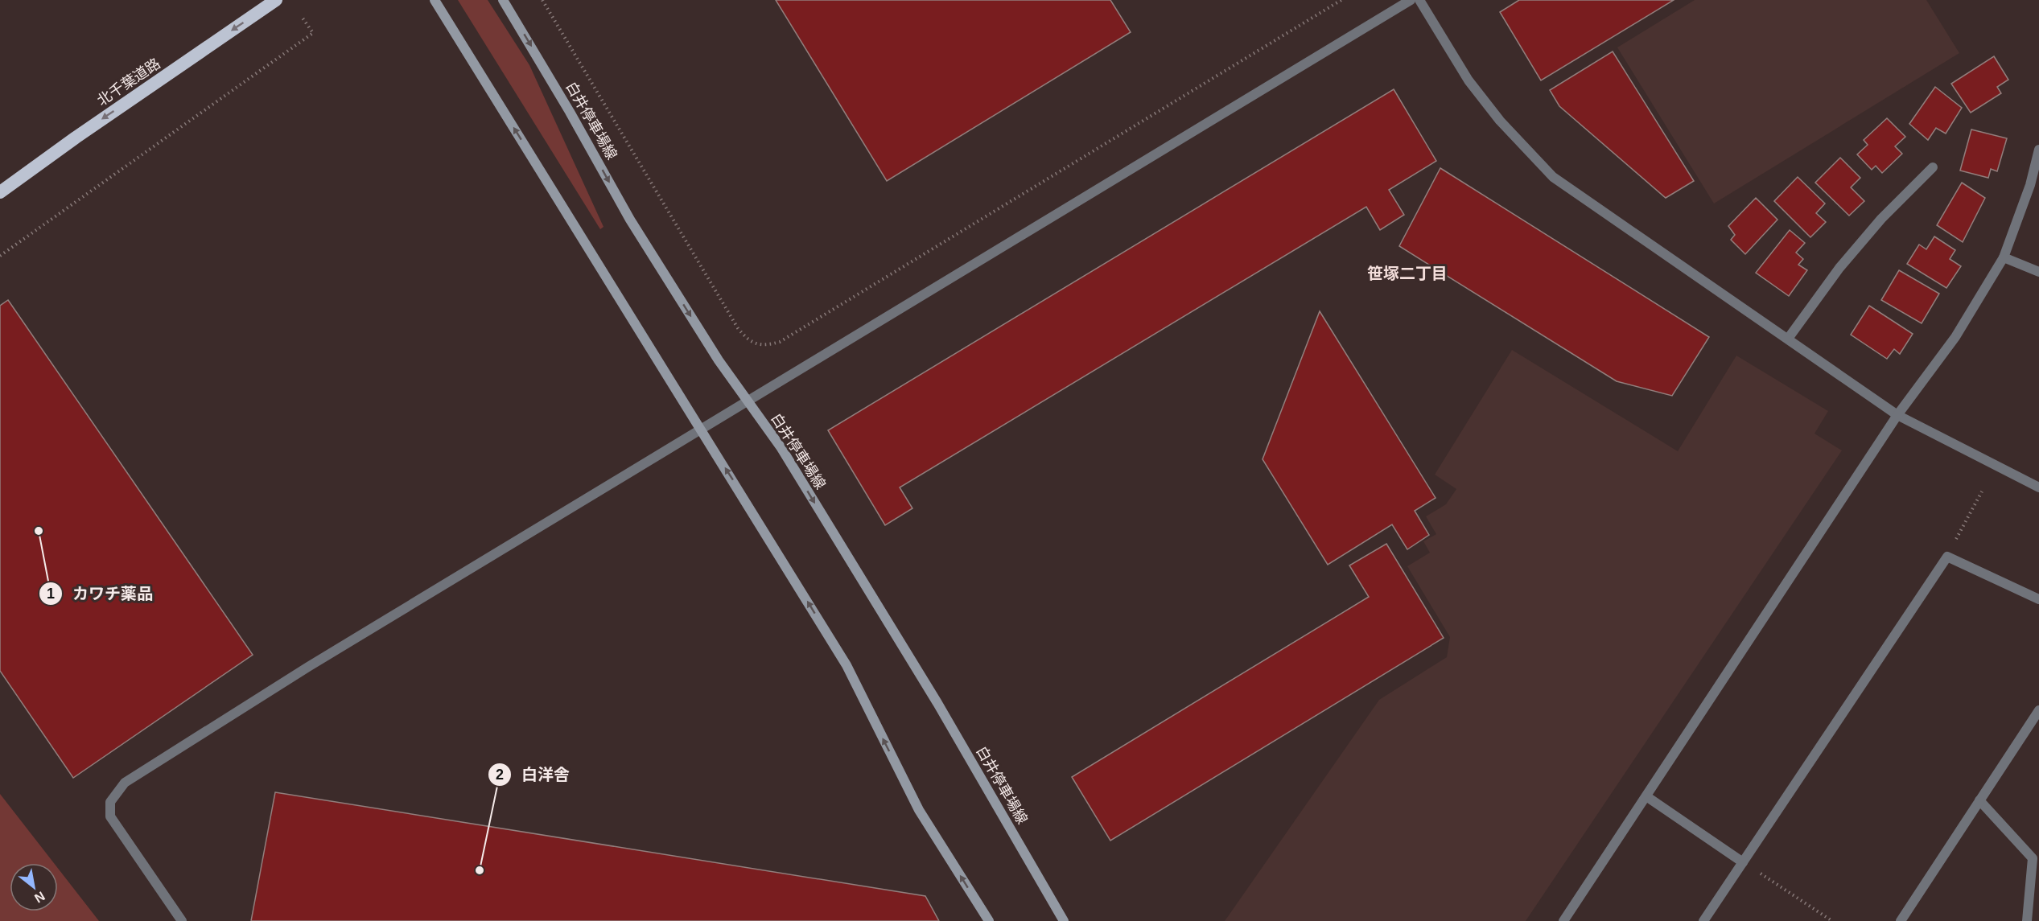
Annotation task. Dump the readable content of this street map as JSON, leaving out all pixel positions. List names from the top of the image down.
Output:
{
  "streets": {
    "highway": ["北千葉道路"],
    "main road": ["白井停車場線"]
  },
  "one_way": ["北千葉道路"],
  "districts": ["笹塚二丁目"],
  "places": ["カワチ薬品", "白洋舎"],
  "north": "bottom right"
}
